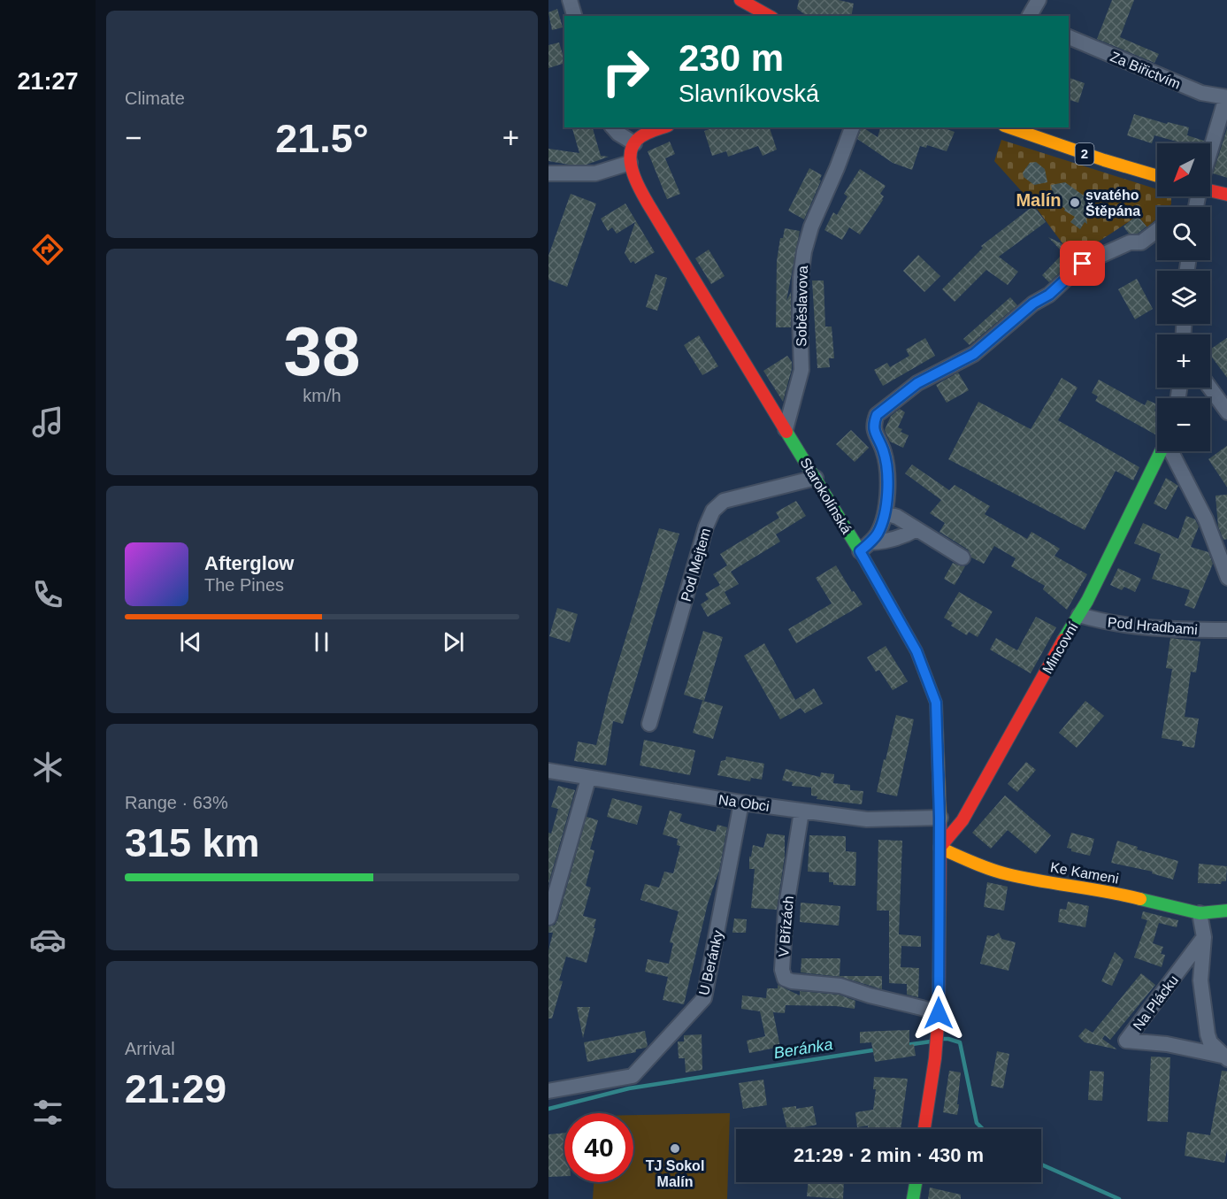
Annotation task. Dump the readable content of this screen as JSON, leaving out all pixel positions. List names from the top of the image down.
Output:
{
  "streets": {
    "street": [
      "Za Biřictvím",
      "2",
      "Soběslavova",
      "Starokolínská",
      "Pod Mejtem",
      "Pod Hradbami",
      "Mincovní",
      "Na Obci",
      "Ke Kameni",
      "V Břízách",
      "U Beránky",
      "Na Plácku"
    ]
  },
  "crossings": [
    ["Soběslavova", "Starokolínská"],
    ["Starokolínská", "Pod Mejtem"],
    ["Starokolínská", "Mincovní"],
    ["Starokolínská", "Na Obci"],
    ["Starokolínská", "Ke Kameni"],
    ["Starokolínská", "V Břízách"],
    ["Pod Hradbami", "Mincovní"],
    ["Mincovní", "Ke Kameni"],
    ["Na Obci", "V Břízách"],
    ["Na Obci", "U Beránky"],
    ["Ke Kameni", "Na Plácku"]
  ],
  "districts": ["Malín"],
  "water": ["Beránka"],
  "places": ["svatého Štěpána", "TJ Sokol Malín"],
  "north": "bottom left",
  "page": {
    "tabs": "21:27",
    "tile": [
      "Climate",
      ["38", "km/h"],
      ["Range · 63%", "315 km"],
      ["Arrival", "21:29"]
    ],
    "turn": ["230 m", "Slavníkovská"],
    "heat": ["−", "21.5°", "+"],
    "map_buttons": ["+", "−"],
    "song": ["Afterglow", "The Pines"],
    "limit": "40",
    "trip": "21:29 · 2 min · 430 m"
  }
}
